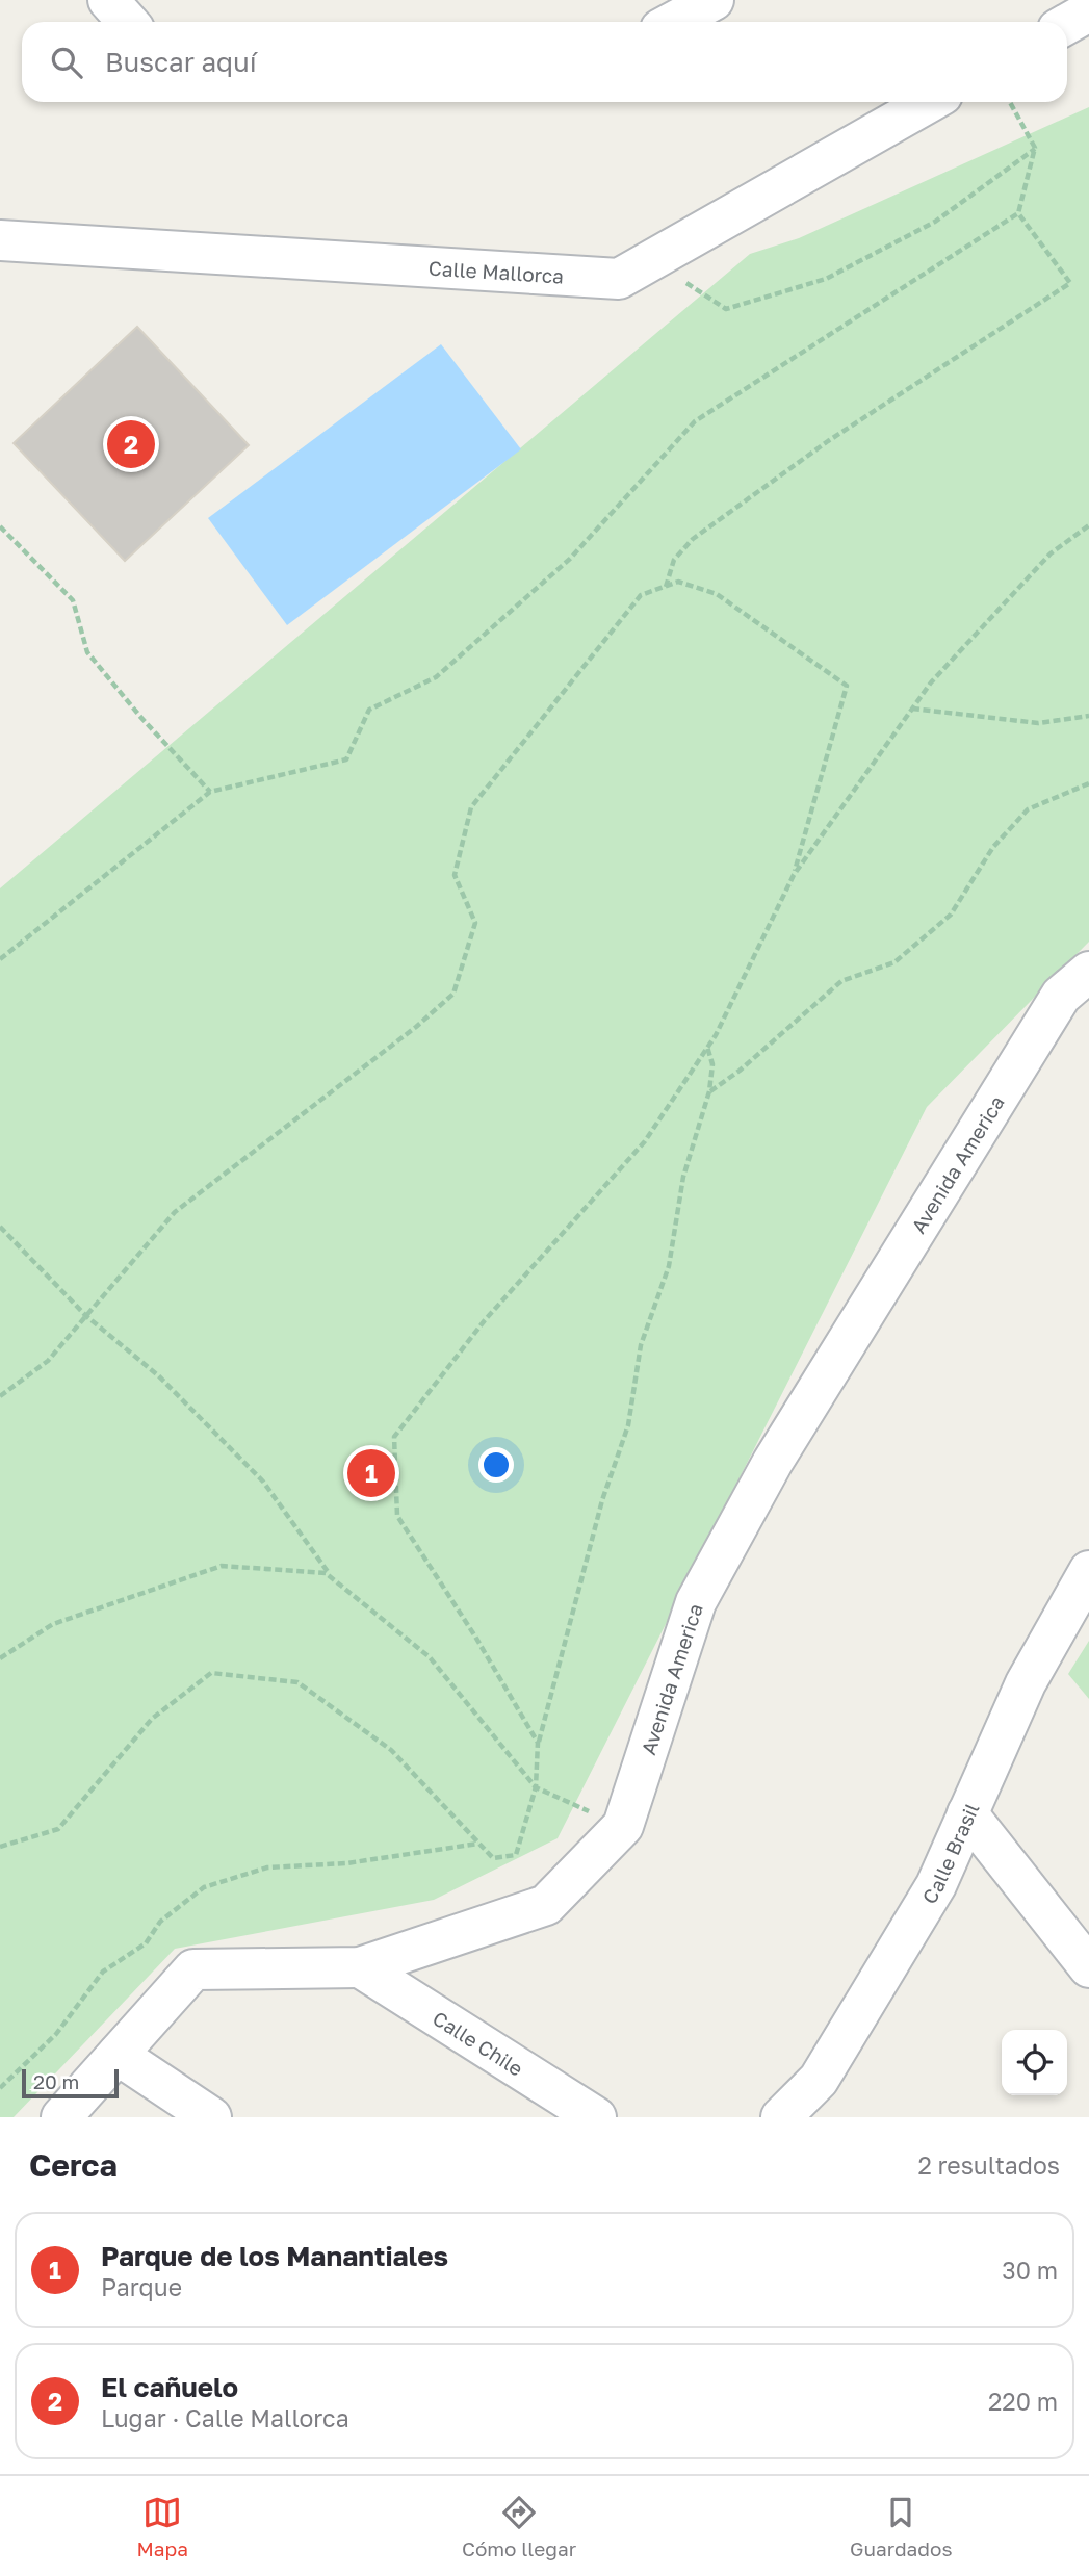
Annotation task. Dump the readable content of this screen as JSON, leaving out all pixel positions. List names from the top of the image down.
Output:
{
  "streets": {
    "street": [
      "Calle Mallorca",
      "Avenida America",
      "Calle Brasil",
      "Calle Chile"
    ]
  },
  "crossings": [
    ["Avenida America", "Calle Chile"]
  ],
  "scale_bar": "20 m",
  "page": {
    "search": "Buscar aquí",
    "pins": ["2", "1"],
    "scale": "20 m",
    "heading": ["Cerca", "2 resultados"],
    "list": [
      {
        "mark": "1",
        "name": "Parque de los Manantiales",
        "note": "Parque",
        "value": "30 m"
      },
      {
        "mark": "2",
        "name": "El cañuelo",
        "note": "Lugar · Calle Mallorca",
        "value": "220 m"
      }
    ],
    "nav": ["Mapa", "Cómo llegar", "Guardados"]
  }
}
